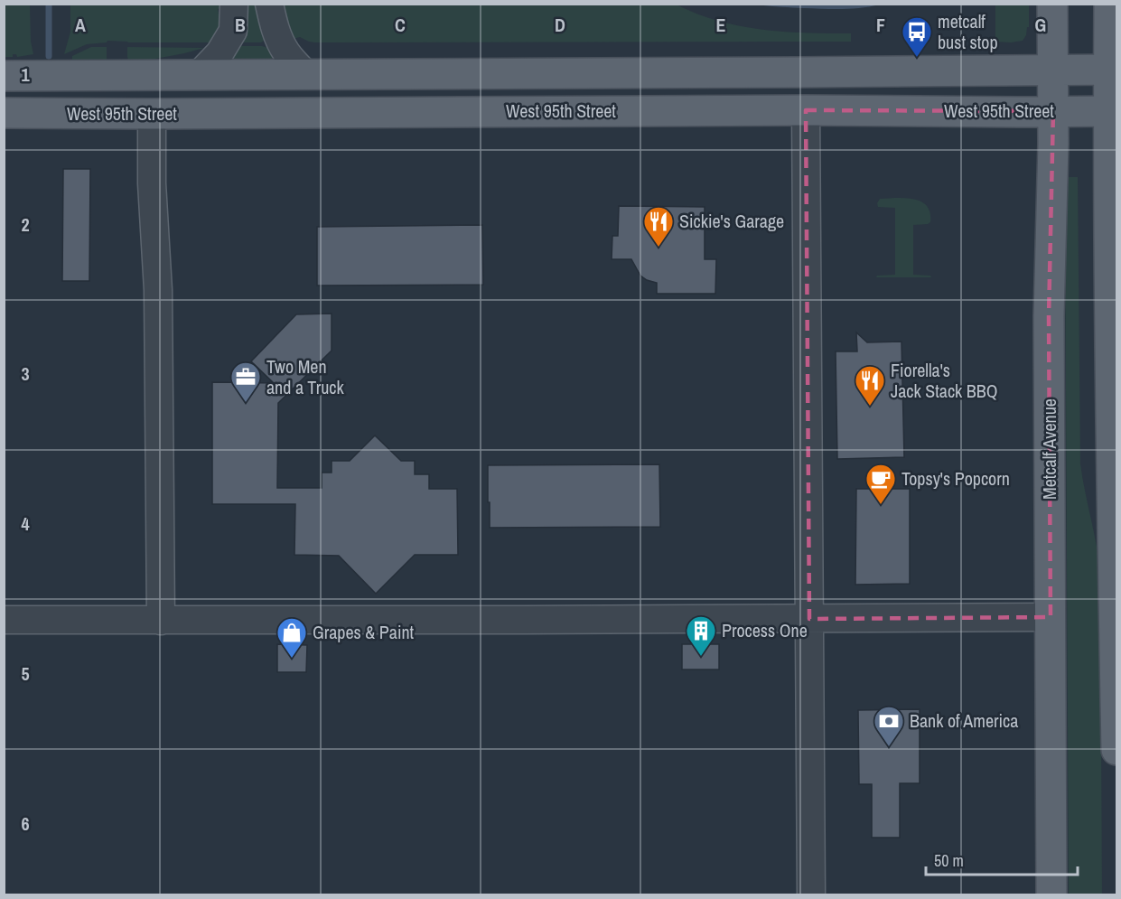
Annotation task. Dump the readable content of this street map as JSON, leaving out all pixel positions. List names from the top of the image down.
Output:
{
  "streets": {
    "main road": ["West 95th Street", "Metcalf Avenue"]
  },
  "crossings": [
    ["West 95th Street", "Metcalf Avenue"]
  ],
  "places": {
    "bus stop": ["metcalf bust stop"],
    "restaurant": ["Sickie's Garage", "Fiorella's Jack Stack BBQ"],
    "office": ["Two Men and a Truck"],
    "cafe": ["Topsy's Popcorn"],
    "building": ["Process One"],
    "shop": ["Grapes & Paint"],
    "bank": ["Bank of America"]
  },
  "scale_bar": "50 m",
  "grid": {
    "columns": [
      "A",
      "B",
      "C",
      "D",
      "E",
      "F",
      "G"
    ],
    "rows": [
      "1",
      "2",
      "3",
      "4",
      "5",
      "6"
    ]
  }
}
